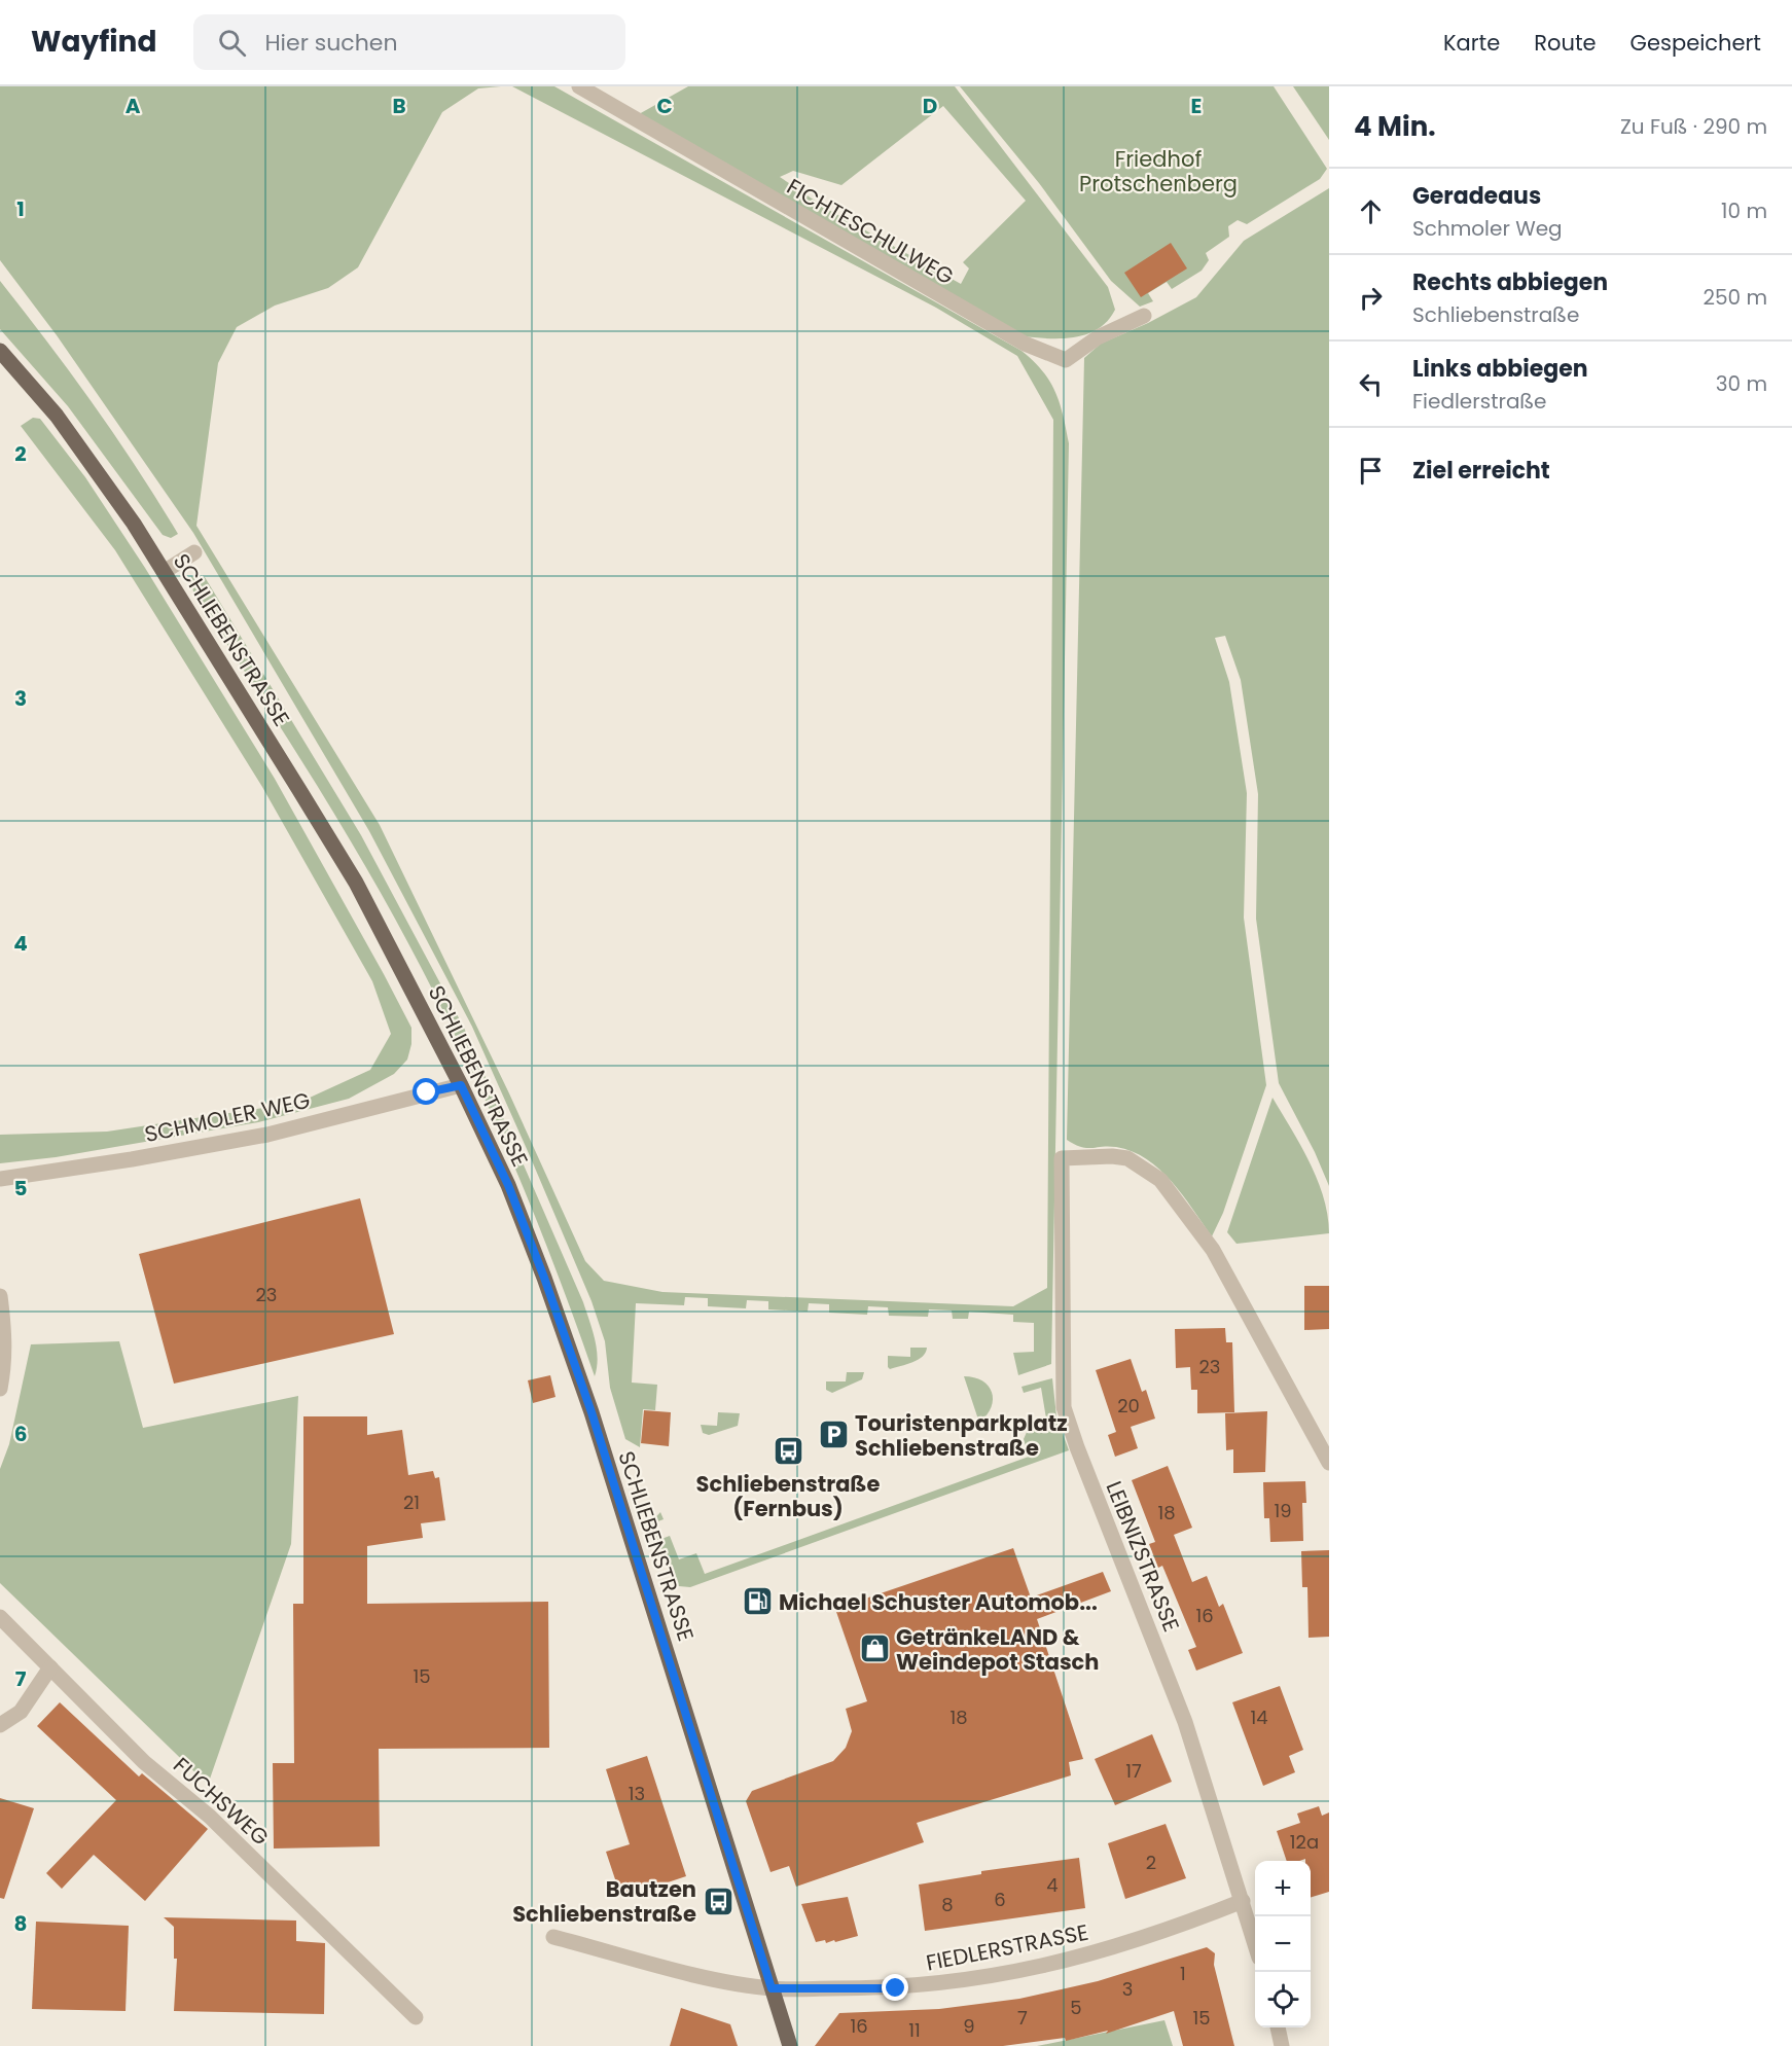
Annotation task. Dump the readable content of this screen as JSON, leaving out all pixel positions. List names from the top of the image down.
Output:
{
  "streets": {
    "main road": ["SCHLIEBENSTRASSE"],
    "street": [
      "FICHTESCHULWEG",
      "SCHMOLER WEG",
      "LEIBNIZSTRASSE",
      "FUCHSWEG",
      "FIEDLERSTRASSE"
    ]
  },
  "crossings": [
    ["SCHLIEBENSTRASSE", "SCHMOLER WEG"],
    ["SCHLIEBENSTRASSE", "FIEDLERSTRASSE"],
    ["LEIBNIZSTRASSE", "FIEDLERSTRASSE"]
  ],
  "parks": ["Friedhof Protschenberg"],
  "places": {
    "parking": ["Touristenparkplatz Schliebenstraße"],
    "bus stop": ["Schliebenstraße (Fernbus)", "Bautzen Schliebenstraße"],
    "fuel station": ["Michael Schuster Automob..."],
    "shop": ["GetränkeLAND & Weindepot Stasch"]
  },
  "house_numbers": [
    "23",
    "23",
    "20",
    "21",
    "19",
    "18",
    "16",
    "15",
    "18",
    "14",
    "17",
    "13",
    "12a",
    "2",
    "4",
    "6",
    "8",
    "1",
    "3",
    "5",
    "7",
    "15",
    "16",
    "9",
    "11"
  ],
  "page": {
    "header": "Wayfind",
    "search": "Hier suchen",
    "nav": ["Karte", "Route", "Gespeichert"],
    "heading": ["4 Min.", "Zu Fuß · 290 m"],
    "list": [
      ["Geradeaus", "Schmoler Weg", "10 m"],
      ["Rechts abbiegen", "Schliebenstraße", "250 m"],
      ["Links abbiegen", "Fiedlerstraße", "30 m"],
      "Ziel erreicht"
    ],
    "map_buttons": ["+", "−"]
  },
  "grid": {
    "columns": [
      "A",
      "B",
      "C",
      "D",
      "E"
    ],
    "rows": [
      "1",
      "2",
      "3",
      "4",
      "5",
      "6",
      "7",
      "8"
    ]
  }
}
